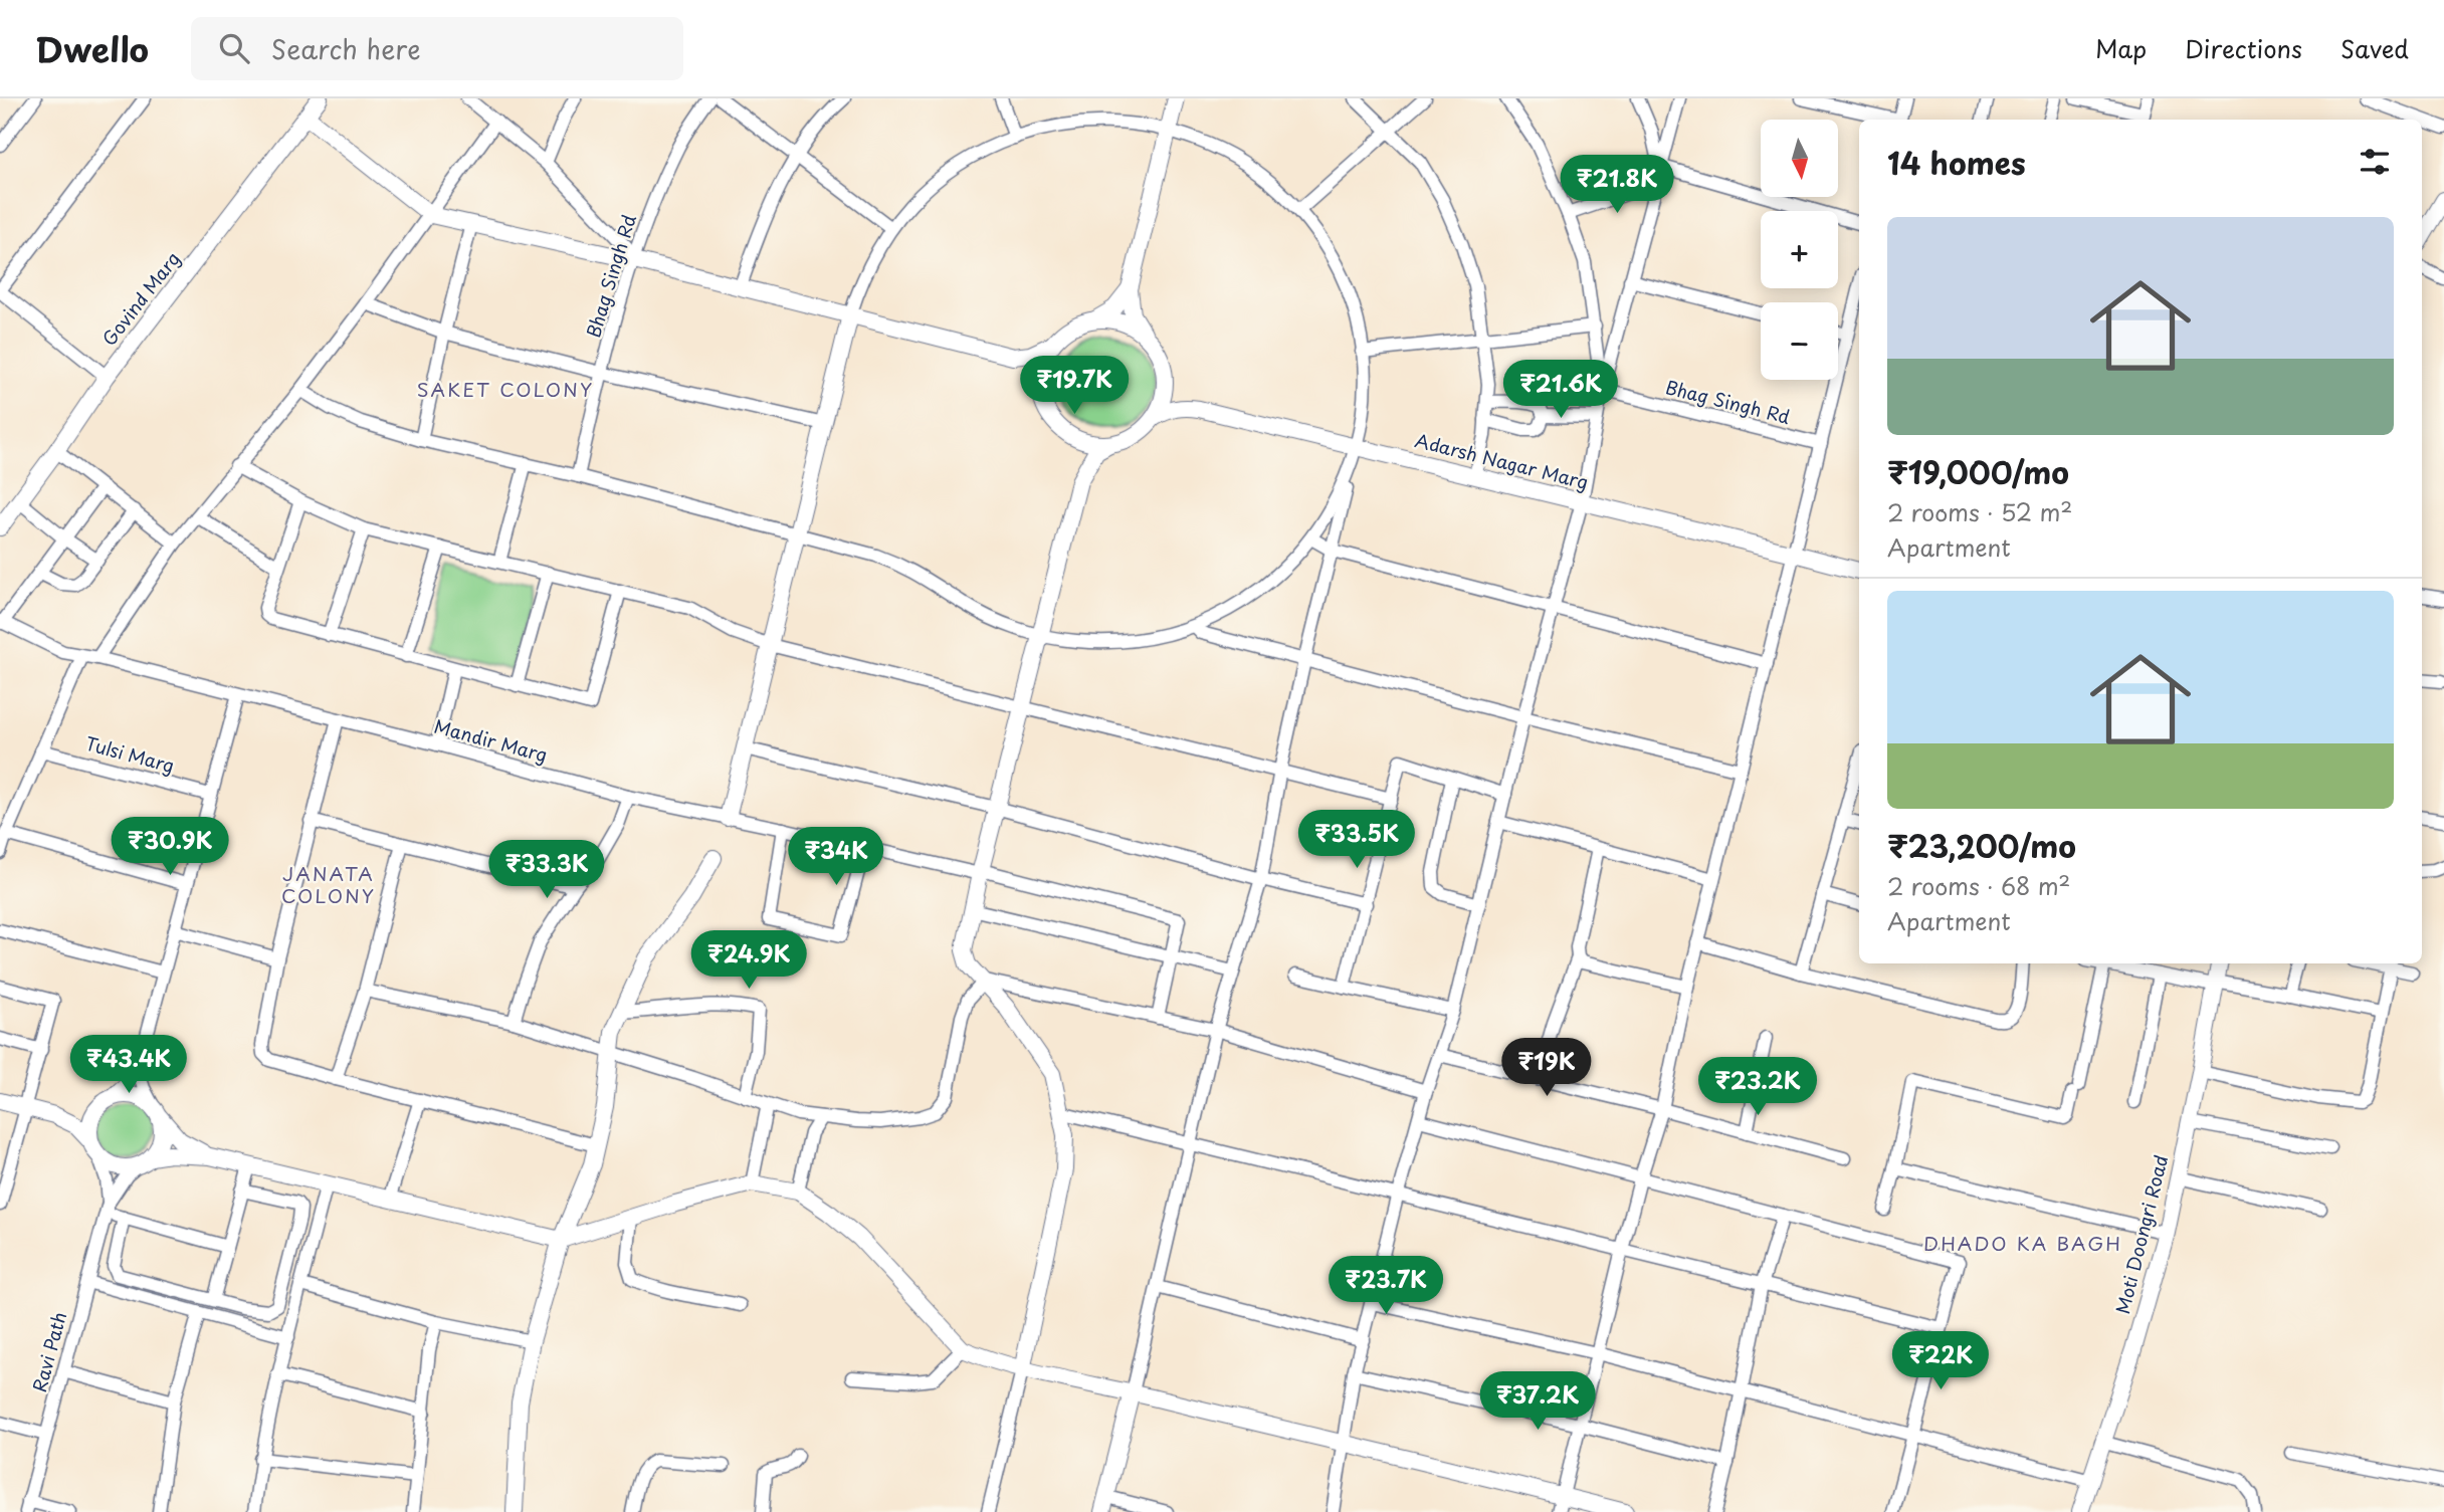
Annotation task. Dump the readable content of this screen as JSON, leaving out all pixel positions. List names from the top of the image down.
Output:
{
  "streets": {
    "street": [
      "Bhag Singh Rd",
      "Govind Marg",
      "Adarsh Nagar Marg",
      "Mandir Marg",
      "Tulsi Marg",
      "Moti Doongri Road",
      "Ravi Path"
    ]
  },
  "districts": ["SAKET COLONY", "JANATA COLONY", "DHADO KA BAGH"],
  "north": "bottom",
  "page": {
    "header": "Dwello",
    "search": "Search here",
    "nav": ["Map", "Directions", "Saved"],
    "map_buttons": ["+", "−"],
    "heading": "14 homes",
    "price": [
      "₹21.8K",
      "₹19.7K",
      "₹21.6K",
      "₹33.5K",
      "₹30.9K",
      "₹34K",
      "₹33.3K",
      "₹24.9K",
      "₹43.4K",
      "₹19K",
      "₹23.2K",
      "₹23.7K",
      "₹22K",
      "₹37.2K"
    ],
    "list": [
      {
        "name": "₹19,000/mo",
        "note": "2 rooms · 52 m² · Apartment"
      },
      {
        "name": "₹23,200/mo",
        "note": "2 rooms · 68 m² · Apartment"
      }
    ]
  }
}
